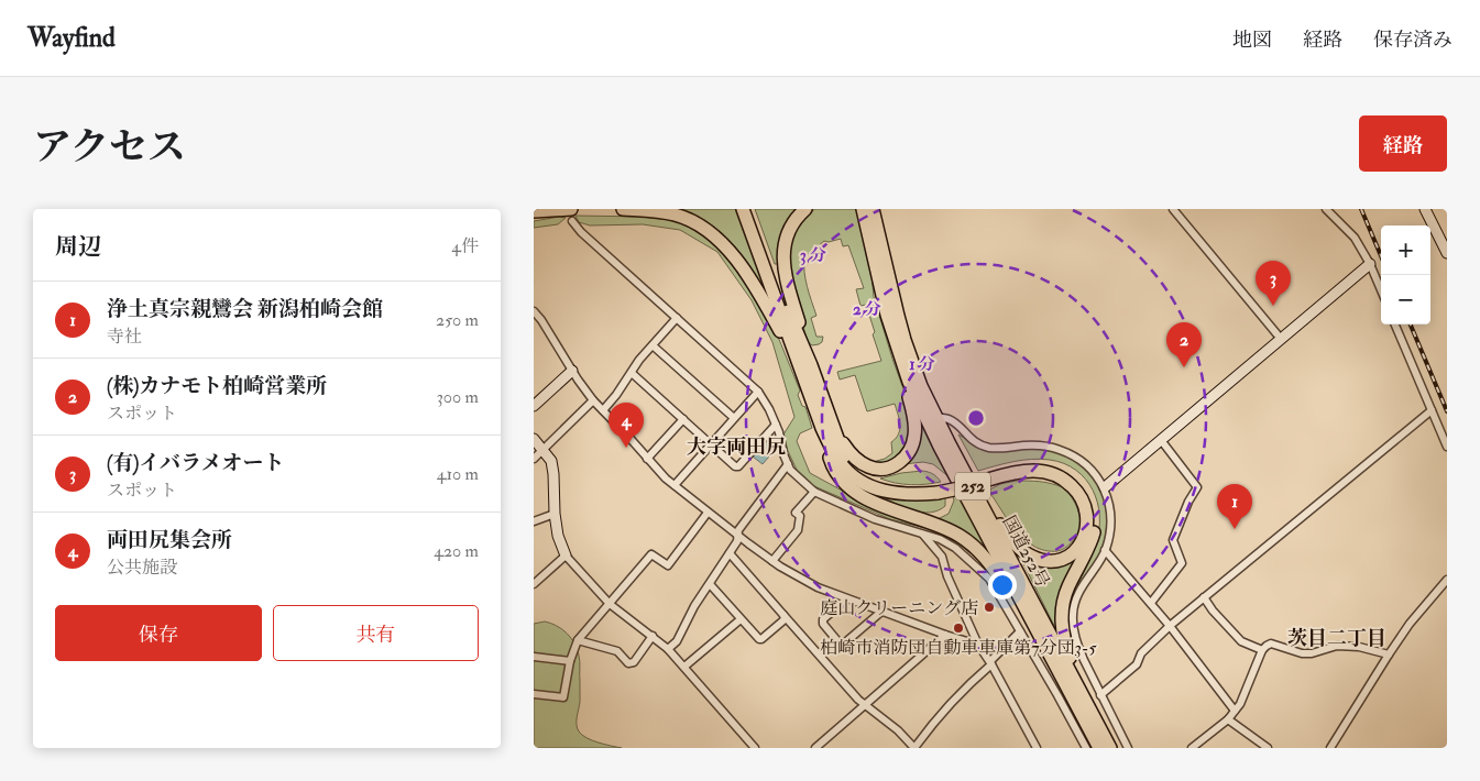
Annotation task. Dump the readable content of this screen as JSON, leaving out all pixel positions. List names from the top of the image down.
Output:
{
  "streets": {
    "highway": ["252", "国道252号"]
  },
  "districts": ["大字両田尻", "茨目二丁目"],
  "places": ["庭山クリーニング店", "柏崎市消防団自動車車庫第7分団3-5"],
  "page": {
    "header": "Wayfind",
    "nav": ["地図", "経路", "保存済み"],
    "title": "アクセス",
    "buttons": [
      "経路",
      ["保存", "共有"]
    ],
    "heading": ["周辺", "4件"],
    "map_buttons": ["+", "−"],
    "pins": [
      "3",
      "2",
      "4",
      "1"
    ],
    "list": [
      {
        "mark": "1",
        "name": "浄土真宗親鸞会 新潟柏崎会館",
        "note": "寺社",
        "value": "250 m"
      },
      {
        "mark": "2",
        "name": "(株)カナモト柏崎営業所",
        "note": "スポット",
        "value": "300 m"
      },
      {
        "mark": "3",
        "name": "(有)イバラメオート",
        "note": "スポット",
        "value": "410 m"
      },
      {
        "mark": "4",
        "name": "両田尻集会所",
        "note": "公共施設",
        "value": "420 m"
      }
    ]
  },
  "rings": ["3 分", "2 分", "1 分"]
}
